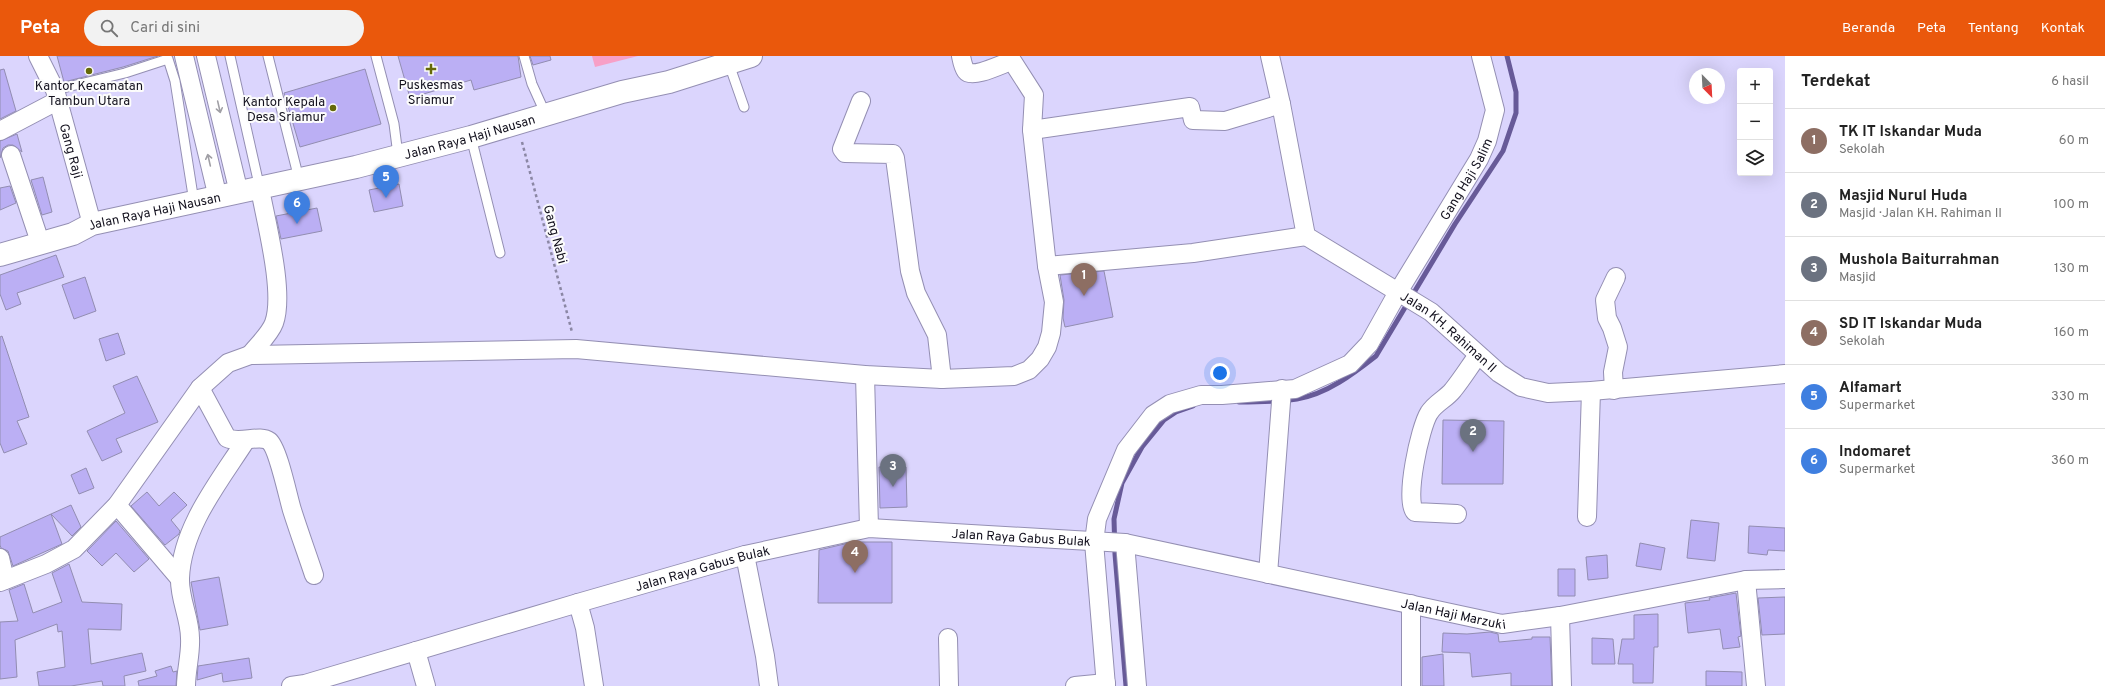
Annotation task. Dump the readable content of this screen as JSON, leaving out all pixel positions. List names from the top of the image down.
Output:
{
  "streets": {
    "street": [
      "Jalan Raya Haji Nausan",
      "Gang Raji",
      "Gang Haji Salim",
      "Jalan KH. Rahiman II",
      "Jalan Raya Gabus Bulak",
      "Jalan Haji Marzuki"
    ],
    "path": ["Gang Nabi"]
  },
  "crossings": [
    ["Jalan Raya Haji Nausan", "Gang Raji"],
    ["Jalan Raya Haji Nausan", "Gang Nabi"],
    ["Gang Haji Salim", "Jalan KH. Rahiman II"],
    ["Gang Haji Salim", "Jalan Raya Gabus Bulak"],
    ["Jalan Raya Gabus Bulak", "Jalan Haji Marzuki"]
  ],
  "places": {
    "health": ["Puskesmas Sriamur"],
    "other": ["Kantor Kecamatan Tambun Utara", "Kantor Kepala Desa Sriamur"]
  },
  "north": "bottom right",
  "page": {
    "header": "Peta",
    "search": "Cari di sini",
    "nav": [
      "Beranda",
      "Peta",
      "Tentang",
      "Kontak"
    ],
    "heading": ["Terdekat", "6 hasil"],
    "map_buttons": ["+", "−"],
    "list": [
      {
        "mark": "1",
        "name": "TK IT Iskandar Muda",
        "note": "Sekolah",
        "value": "60 m"
      },
      {
        "mark": "2",
        "name": "Masjid Nurul Huda",
        "note": "Masjid · Jalan KH. Rahiman II",
        "value": "100 m"
      },
      {
        "mark": "3",
        "name": "Mushola Baiturrahman",
        "note": "Masjid",
        "value": "130 m"
      },
      {
        "mark": "4",
        "name": "SD IT Iskandar Muda",
        "note": "Sekolah",
        "value": "160 m"
      },
      {
        "mark": "5",
        "name": "Alfamart",
        "note": "Supermarket",
        "value": "330 m"
      },
      {
        "mark": "6",
        "name": "Indomaret",
        "note": "Supermarket",
        "value": "360 m"
      }
    ],
    "pins": [
      "5",
      "6",
      "1",
      "2",
      "3",
      "4"
    ]
  }
}
